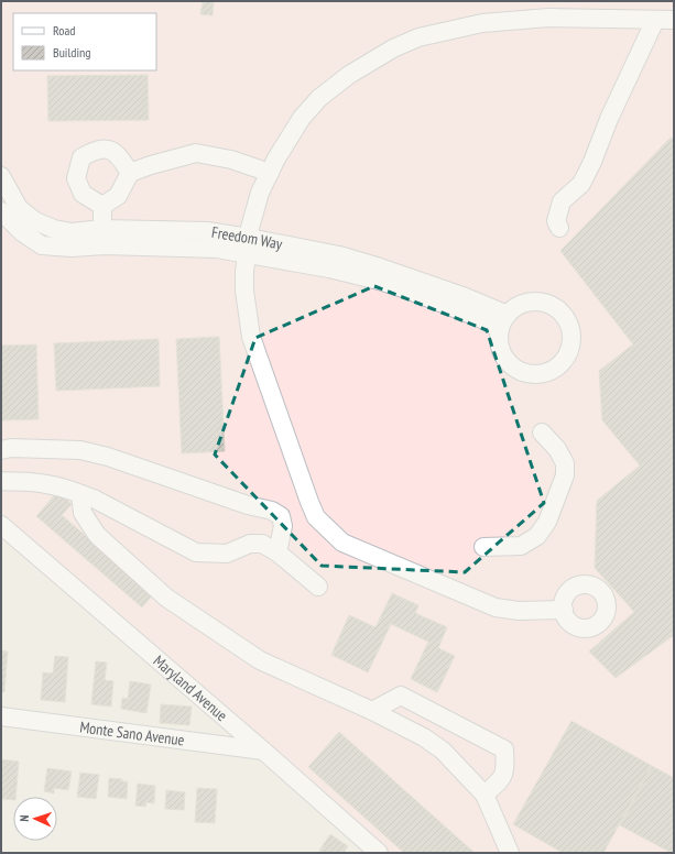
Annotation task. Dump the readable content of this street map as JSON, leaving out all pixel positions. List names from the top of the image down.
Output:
{
  "streets": {
    "street": ["Freedom Way", "Maryland Avenue", "Monte Sano Avenue"]
  },
  "crossings": [
    ["Maryland Avenue", "Monte Sano Avenue"]
  ],
  "legend": ["Road", "Building"],
  "north": "left"
}
